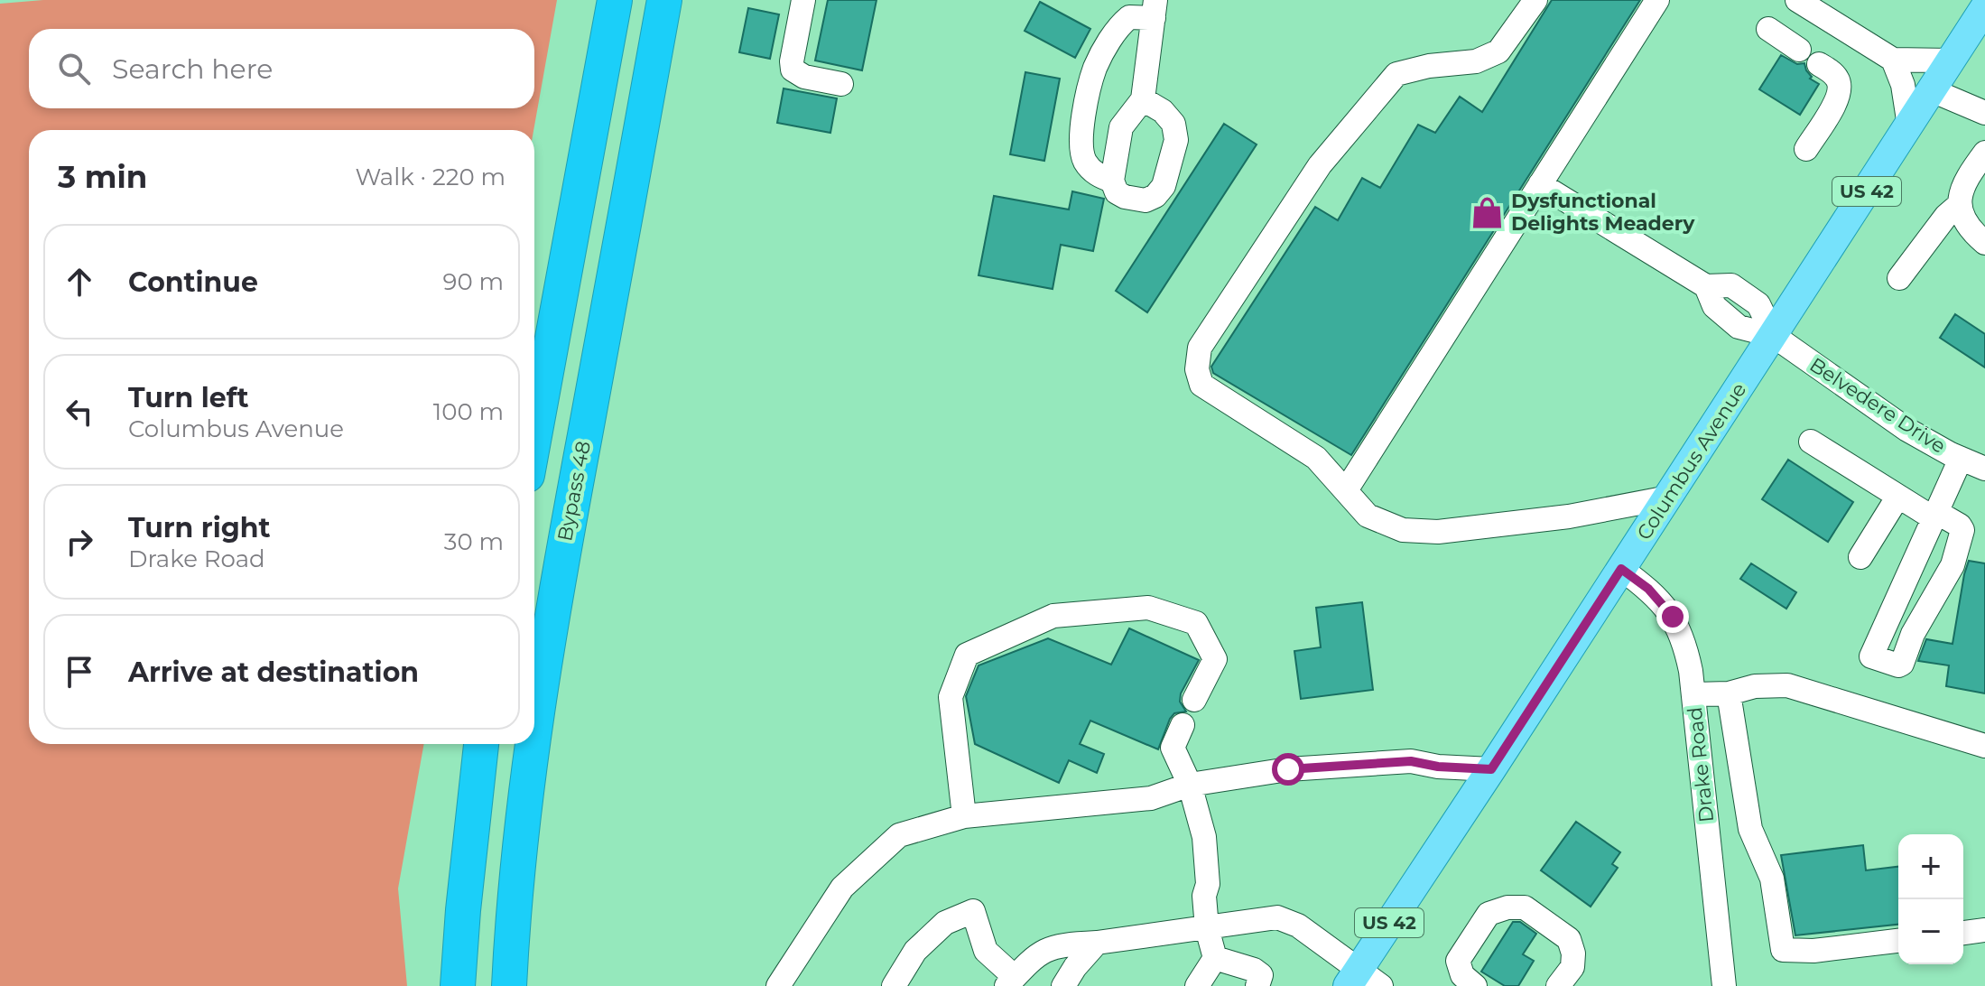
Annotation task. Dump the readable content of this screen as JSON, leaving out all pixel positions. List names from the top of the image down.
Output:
{
  "streets": {
    "highway": ["Bypass 48"],
    "main road": ["US 42", "Columbus Avenue"],
    "street": ["Belvedere Drive", "Drake Road"]
  },
  "crossings": [
    ["Belvedere Drive", "Columbus Avenue"],
    ["Columbus Avenue", "Drake Road"]
  ],
  "places": {
    "shop": ["Dysfunctional Delights Meadery"]
  },
  "page": {
    "search": "Search here",
    "heading": ["3 min", "Walk · 220 m"],
    "list": [
      ["Continue", "90 m"],
      ["Turn left", "Columbus Avenue", "100 m"],
      ["Turn right", "Drake Road", "30 m"],
      "Arrive at destination"
    ],
    "map_buttons": ["+", "−"]
  }
}
